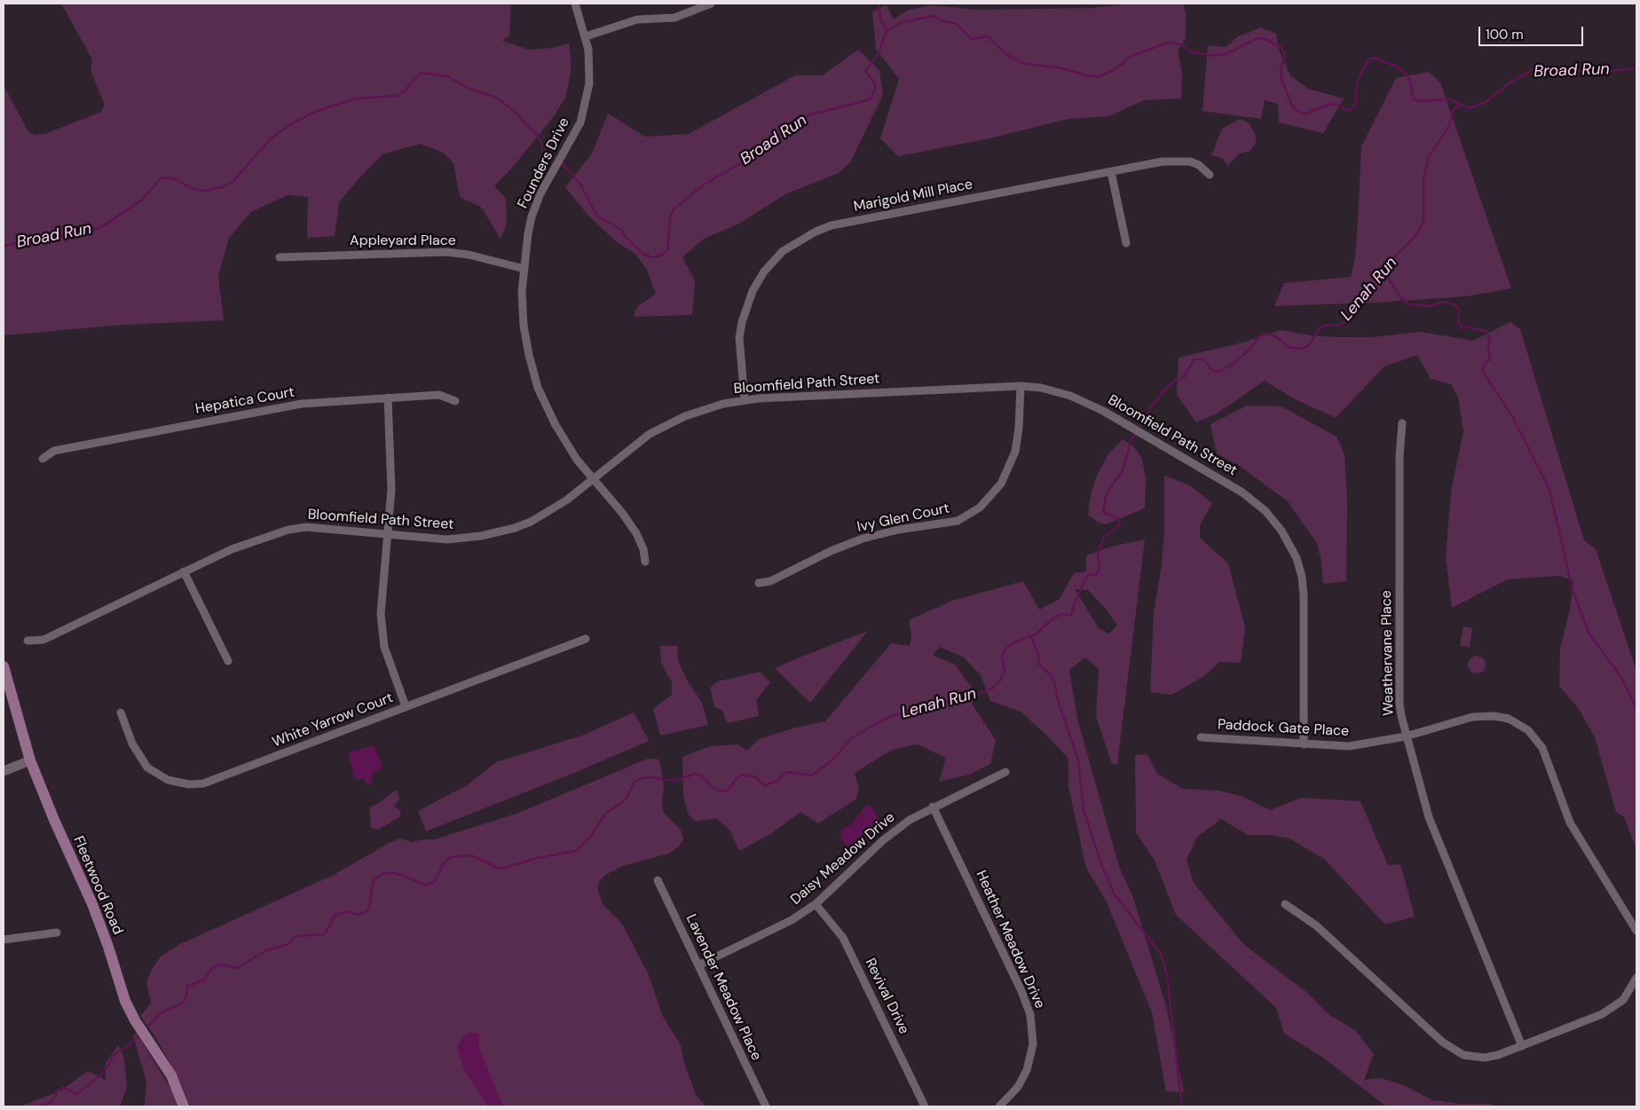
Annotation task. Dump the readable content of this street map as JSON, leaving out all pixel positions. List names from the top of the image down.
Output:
{
  "streets": {
    "main road": ["Fleetwood Road"],
    "street": [
      "Founders Drive",
      "Marigold Mill Place",
      "Appleyard Place",
      "Bloomfield Path Street",
      "Hepatica Court",
      "Ivy Glen Court",
      "Weathervane Place",
      "White Yarrow Court",
      "Paddock Gate Place",
      "Daisy Meadow Drive",
      "Heather Meadow Drive",
      "Lavender Meadow Place",
      "Revival Drive"
    ]
  },
  "crossings": [
    ["Founders Drive", "Appleyard Place"],
    ["Founders Drive", "Bloomfield Path Street"],
    ["Marigold Mill Place", "Bloomfield Path Street"],
    ["Bloomfield Path Street", "Ivy Glen Court"],
    ["Bloomfield Path Street", "Paddock Gate Place"],
    ["Weathervane Place", "Paddock Gate Place"],
    ["Daisy Meadow Drive", "Heather Meadow Drive"],
    ["Daisy Meadow Drive", "Lavender Meadow Place"],
    ["Daisy Meadow Drive", "Revival Drive"]
  ],
  "water": ["Broad Run", "Lenah Run"],
  "scale_bar": "100 m"
}
